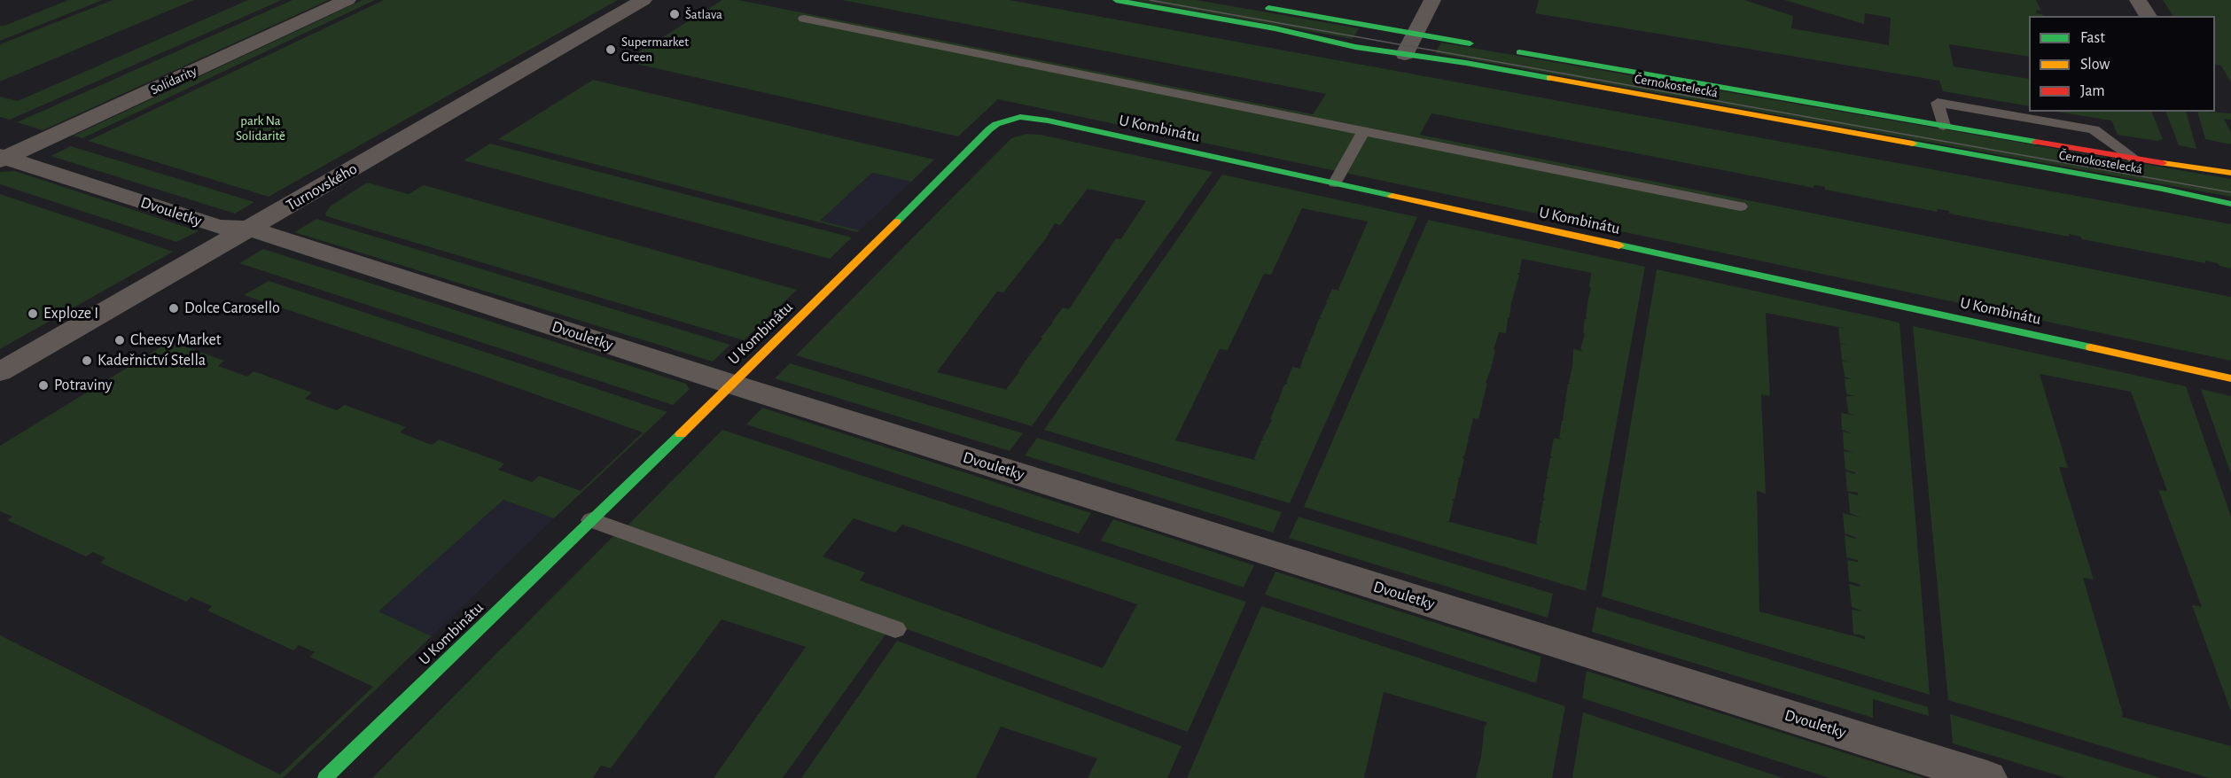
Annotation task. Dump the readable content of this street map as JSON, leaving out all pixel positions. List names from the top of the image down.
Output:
{
  "streets": {
    "main road": ["Černokostelecká", "U Kombinátu"],
    "street": ["Solidarity", "Turnovského", "Dvouletky"]
  },
  "crossings": [
    ["Solidarity", "Dvouletky"],
    ["U Kombinátu", "Dvouletky"],
    ["Turnovského", "Dvouletky"]
  ],
  "parks": ["park Na Solidaritě"],
  "places": [
    "Šatlava",
    "Supermarket Green",
    "Dolce Carosello",
    "Exploze I",
    "Cheesy Market",
    "Kadeřnictví Stella",
    "Potraviny"
  ],
  "legend": ["Fast", "Slow", "Jam"]
}
